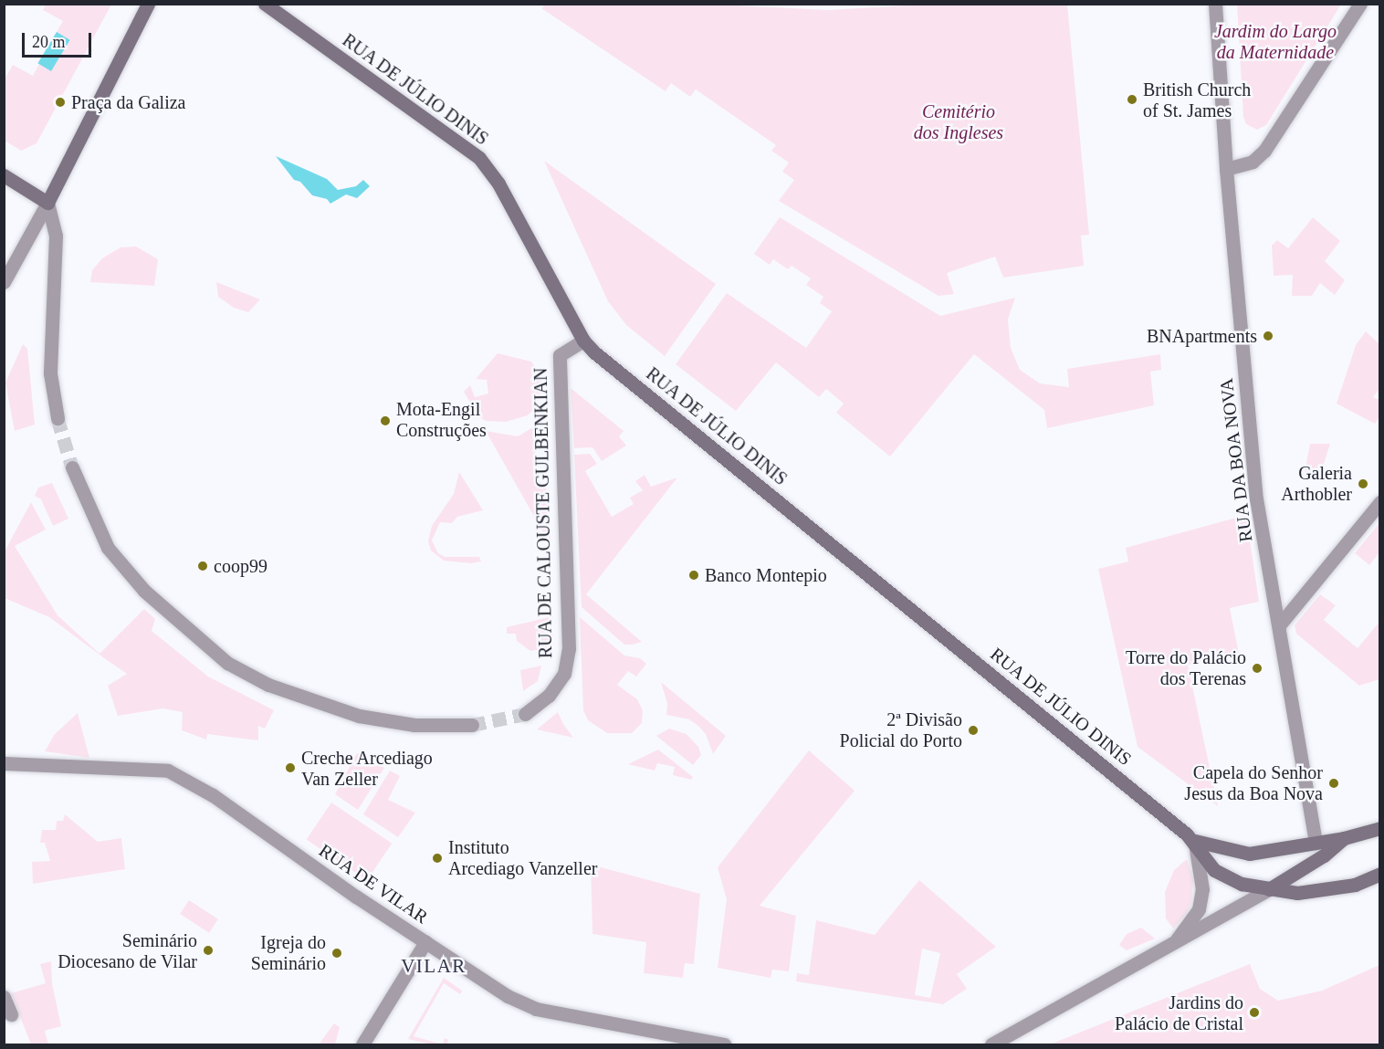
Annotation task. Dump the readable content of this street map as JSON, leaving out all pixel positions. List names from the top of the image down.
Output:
{
  "streets": {
    "main road": ["RUA DE JÚLIO DINIS"],
    "street": ["RUA DA BOA NOVA", "RUA DE CALOUSTE GULBENKIAN", "RUA DE VILAR"]
  },
  "crossings": [
    ["RUA DE JÚLIO DINIS", "RUA DE CALOUSTE GULBENKIAN"]
  ],
  "districts": ["VILAR"],
  "parks": ["Jardim do Largo da Maternidade", "Cemitério dos Ingleses"],
  "places": [
    "British Church of St. James",
    "Praça da Galiza",
    "BNApartments",
    "Mota-Engil Construções",
    "Galeria Arthobler",
    "coop99",
    "Banco Montepio",
    "Torre do Palácio dos Terenas",
    "2ª Divisão Policial do Porto",
    "Creche Arcediago Van Zeller",
    "Capela do Senhor Jesus da Boa Nova",
    "Instituto Arcediago Vanzeller",
    "Seminário Diocesano de Vilar",
    "Igreja do Seminário",
    "Jardins do Palácio de Cristal"
  ],
  "scale_bar": "20 m"
}
